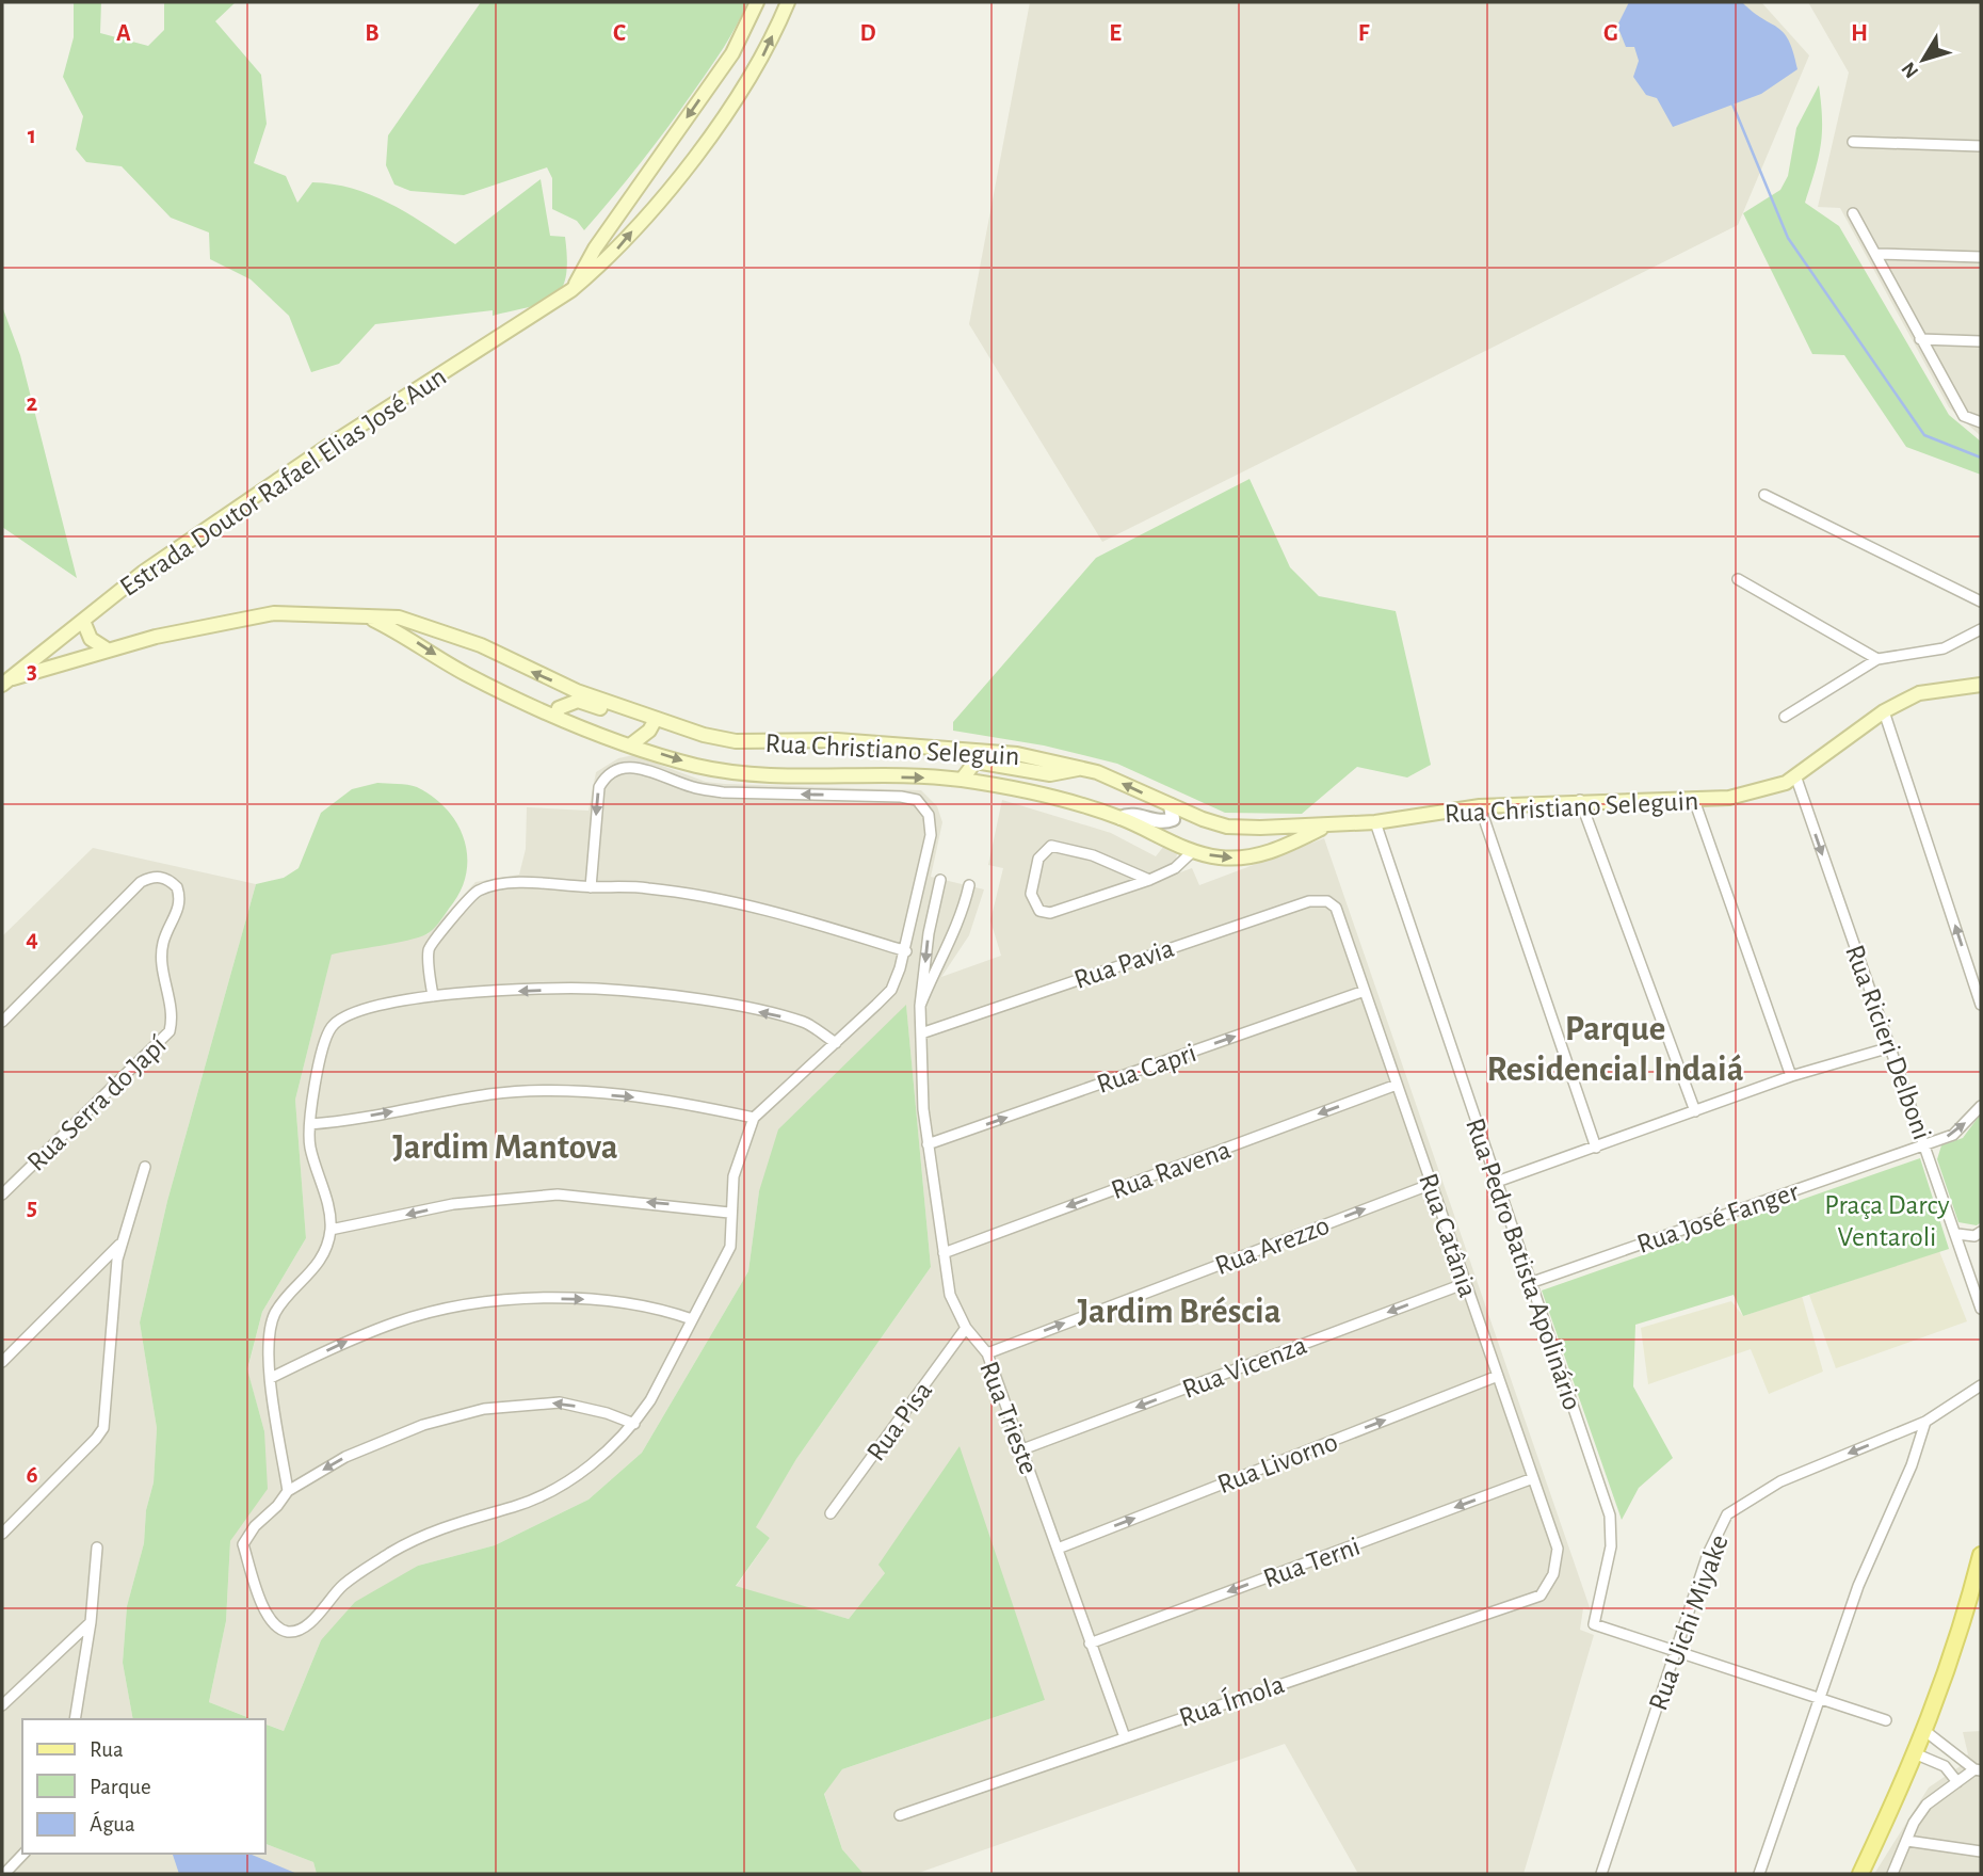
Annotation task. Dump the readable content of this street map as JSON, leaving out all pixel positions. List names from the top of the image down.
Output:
{
  "streets": {
    "main road": ["Estrada Doutor Rafael Elias José Aun", "Rua Christiano Seleguin"],
    "street": [
      "Rua Pavia",
      "Rua Ricieri Delboni",
      "Rua Capri",
      "Rua Serra do Japí",
      "Rua Ravena",
      "Rua José Fanger",
      "Rua Catânia",
      "Rua Arezzo",
      "Rua Pedro Batista Apolinário",
      "Rua Vicenza",
      "Rua Trieste",
      "Rua Pisa",
      "Rua Livorno",
      "Rua Terni",
      "Rua Uichi Miyake",
      "Rua Ímola"
    ]
  },
  "crossings": [
    ["Estrada Doutor Rafael Elias José Aun", "Rua Christiano Seleguin"],
    ["Rua Christiano Seleguin", "Rua Ricieri Delboni"],
    ["Rua Christiano Seleguin", "Rua Pedro Batista Apolinário"],
    ["Rua Pavia", "Rua Catânia"],
    ["Rua Pavia", "Rua Trieste"],
    ["Rua Ricieri Delboni", "Rua José Fanger"],
    ["Rua Capri", "Rua Catânia"],
    ["Rua Capri", "Rua Trieste"],
    ["Rua Ravena", "Rua Catânia"],
    ["Rua Ravena", "Rua Trieste"],
    ["Rua José Fanger", "Rua Pedro Batista Apolinário"],
    ["Rua Catânia", "Rua Arezzo"],
    ["Rua Catânia", "Rua Vicenza"],
    ["Rua Catânia", "Rua Livorno"],
    ["Rua Catânia", "Rua Terni"],
    ["Rua Catânia", "Rua Ímola"],
    ["Rua Arezzo", "Rua Trieste"],
    ["Rua Pedro Batista Apolinário", "Rua Uichi Miyake"],
    ["Rua Vicenza", "Rua Trieste"],
    ["Rua Trieste", "Rua Pisa"],
    ["Rua Trieste", "Rua Livorno"],
    ["Rua Trieste", "Rua Terni"],
    ["Rua Trieste", "Rua Ímola"]
  ],
  "one_way": [
    "Rua Ricieri Delboni",
    "Rua Capri",
    "Rua Ravena",
    "Rua Arezzo",
    "Rua Vicenza",
    "Rua Livorno",
    "Rua Terni",
    "Rua Uichi Miyake"
  ],
  "districts": ["Parque Residencial Indaiá", "Jardim Mantova", "Jardim Bréscia"],
  "parks": ["Praça Darcy Ventaroli"],
  "legend": ["Rua", "Parque", "Água"],
  "north": "bottom left",
  "grid": {
    "columns": [
      "A",
      "B",
      "C",
      "D",
      "E",
      "F",
      "G",
      "H"
    ],
    "rows": [
      "1",
      "2",
      "3",
      "4",
      "5",
      "6"
    ]
  }
}
